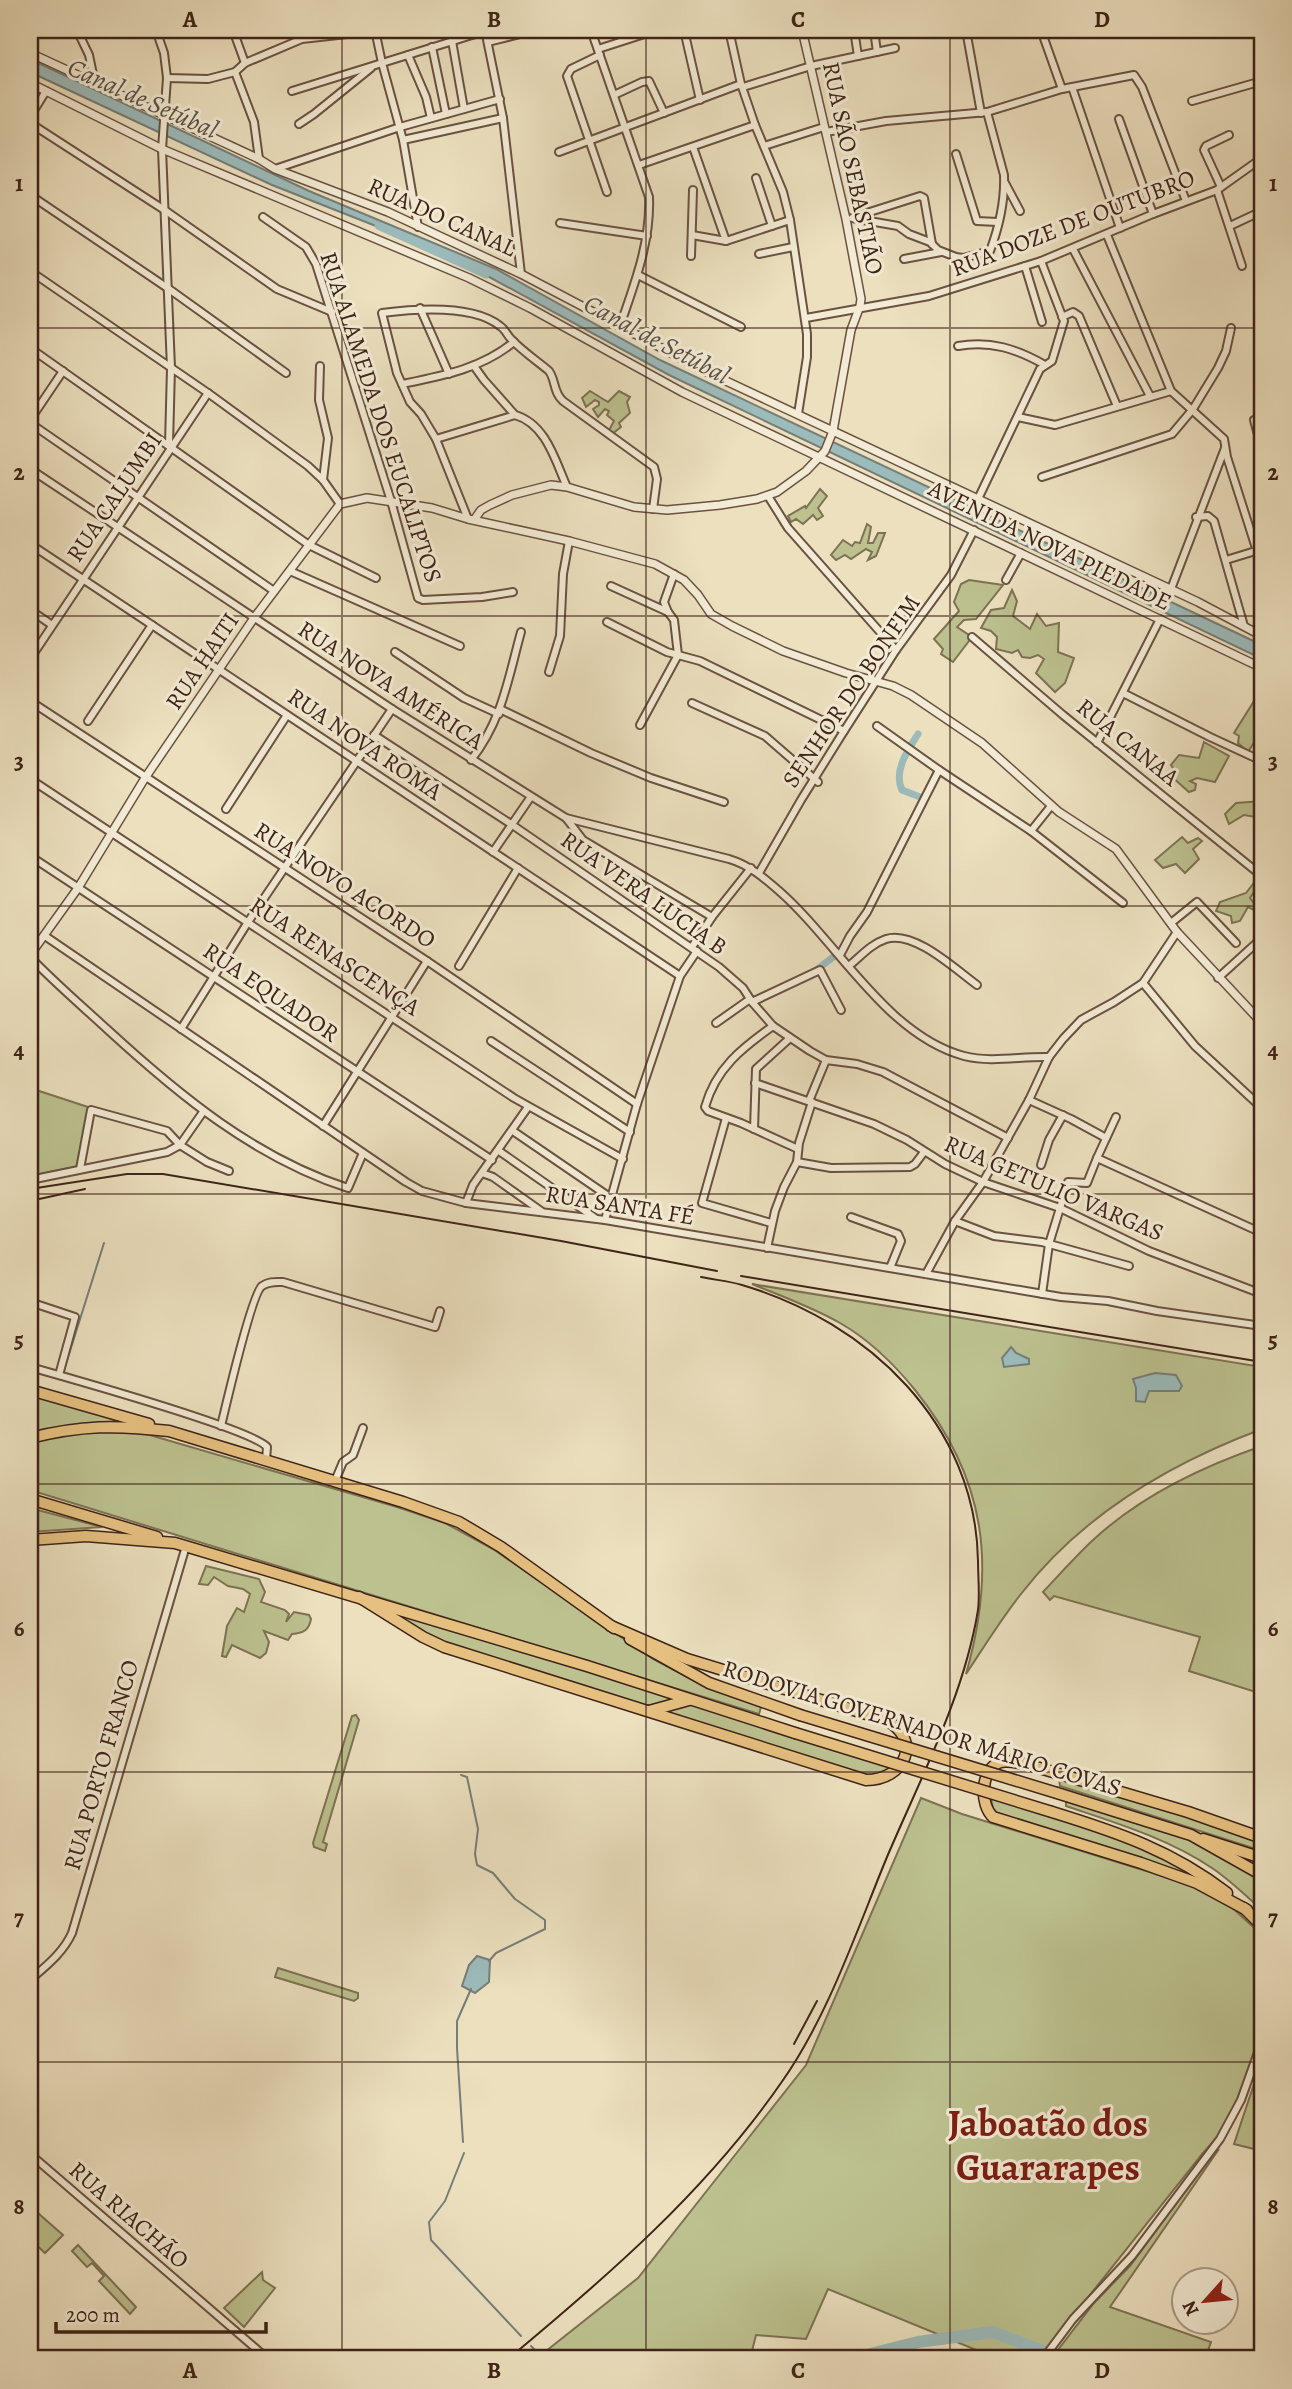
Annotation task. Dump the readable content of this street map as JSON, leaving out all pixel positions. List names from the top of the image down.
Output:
{
  "streets": {
    "main road": ["RODOVIA GOVERNADOR MÁRIO COVAS"],
    "street": [
      "RUA SÃO SEBASTIÃO",
      "RUA DO CANAL",
      "RUA DOZE DE OUTUBRO",
      "RUA ALAMEDA DOS EUCALIPTOS",
      "RUA CALUMBI",
      "AVENIDA NOVA PIEDADE",
      "RUA HAITI",
      "RUA NOVA AMÉRICA",
      "SENHOR DO BONFIM",
      "RUA CANAA",
      "RUA NOVA ROMA",
      "RUA NOVO ACORDO",
      "RUA VERA LUCIA B",
      "RUA RENASCENÇA",
      "RUA EQUADOR",
      "RUA GETULIO VARGAS",
      "RUA SANTA FÉ",
      "RUA PORTO FRANCO",
      "RUA RIACHÃO"
    ]
  },
  "crossings": [
    ["RUA SÃO SEBASTIÃO", "RUA DO CANAL"],
    ["RUA SÃO SEBASTIÃO", "RUA DOZE DE OUTUBRO"],
    ["RUA SÃO SEBASTIÃO", "AVENIDA NOVA PIEDADE"],
    ["RUA DO CANAL", "RUA CALUMBI"],
    ["RUA DO CANAL", "AVENIDA NOVA PIEDADE"],
    ["RUA CALUMBI", "RUA NOVA AMÉRICA"],
    ["RUA CALUMBI", "RUA NOVA ROMA"],
    ["AVENIDA NOVA PIEDADE", "SENHOR DO BONFIM"],
    ["RUA HAITI", "RUA NOVA AMÉRICA"],
    ["RUA HAITI", "RUA NOVA ROMA"],
    ["RUA HAITI", "RUA NOVO ACORDO"],
    ["RUA HAITI", "RUA RENASCENÇA"],
    ["RUA HAITI", "RUA EQUADOR"],
    ["RUA HAITI", "RUA SANTA FÉ"],
    ["RUA NOVA AMÉRICA", "SENHOR DO BONFIM"],
    ["RODOVIA GOVERNADOR MÁRIO COVAS", "RUA PORTO FRANCO"]
  ],
  "districts": ["Jaboatão dos Guararapes"],
  "water": ["Canal de Setúbal"],
  "scale_bar": "200 m",
  "north": "bottom left",
  "grid": {
    "columns": [
      "A",
      "B",
      "C",
      "D"
    ],
    "rows": [
      "1",
      "2",
      "3",
      "4",
      "5",
      "6",
      "7",
      "8"
    ]
  }
}
